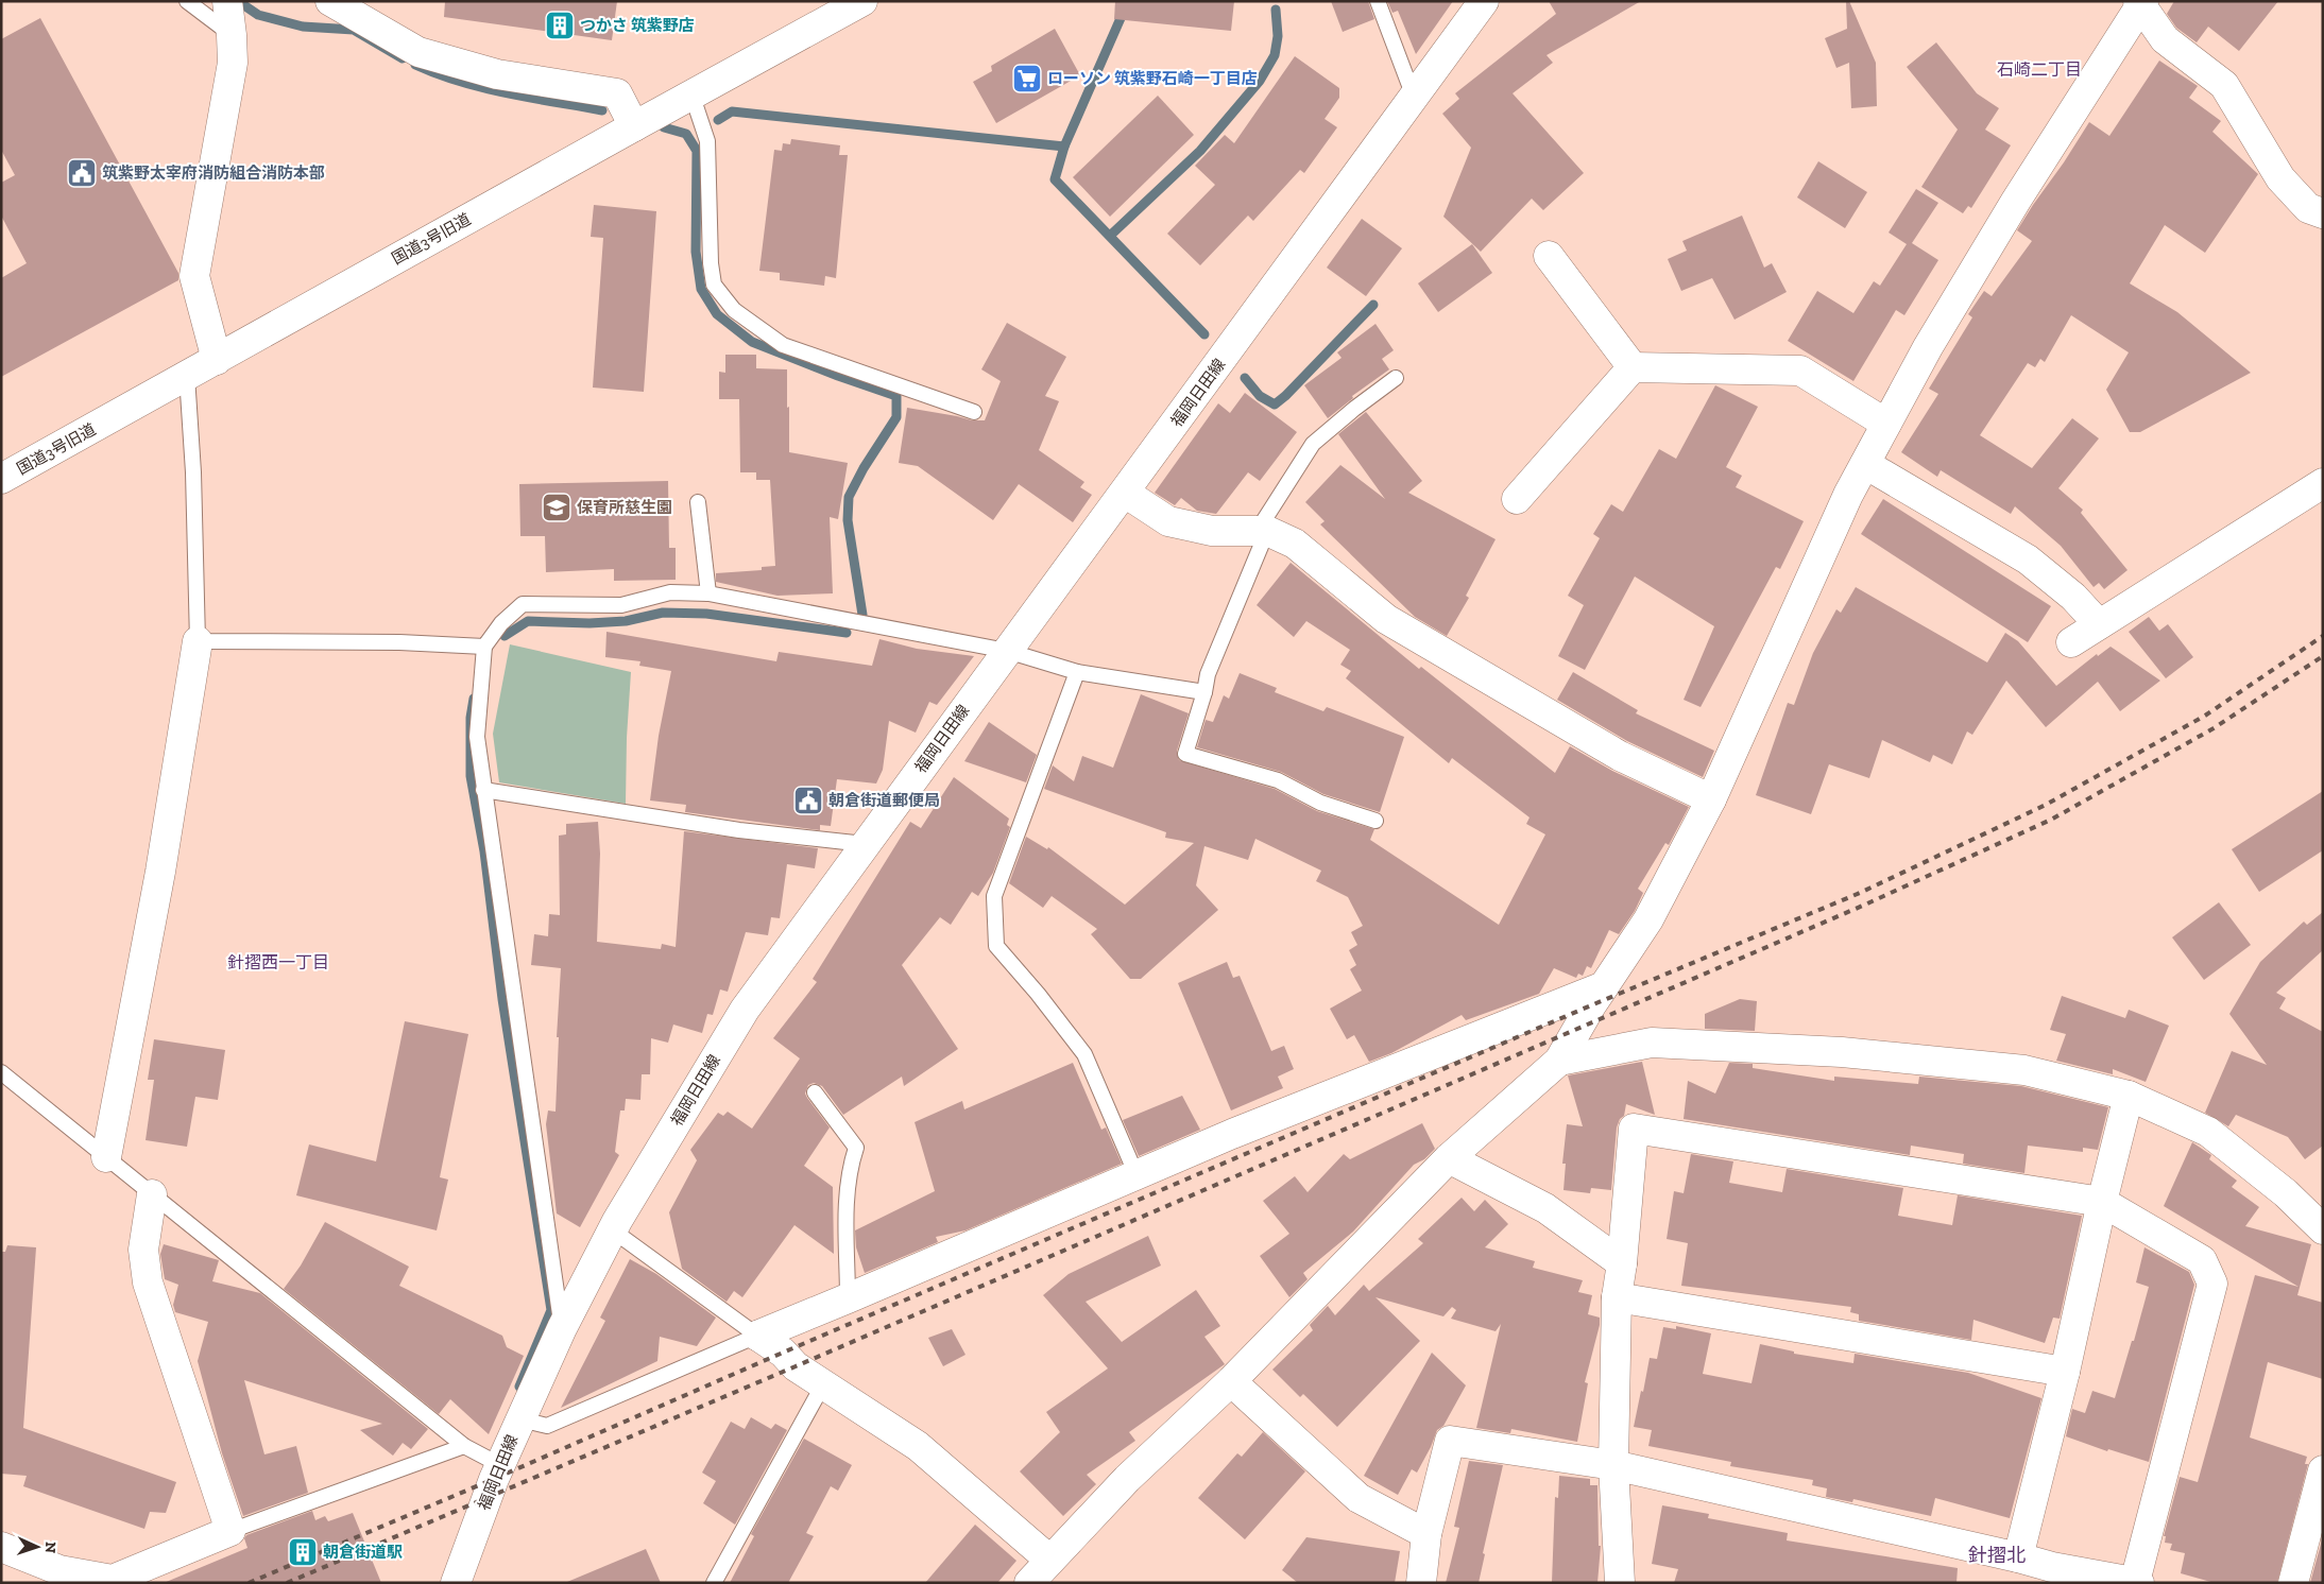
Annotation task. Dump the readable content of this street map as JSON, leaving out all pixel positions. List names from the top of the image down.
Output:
{
  "streets": {
    "street": ["国道3号旧道", "福岡日田線"]
  },
  "districts": ["石崎二丁目", "針摺西一丁目", "針摺北"],
  "places": {
    "building": ["つかさ 筑紫野店", "朝倉街道駅"],
    "supermarket": ["ローソン 筑紫野石崎一丁目店"],
    "public building": ["筑紫野太宰府消防組合消防本部", "朝倉街道郵便局"],
    "school or university": ["保育所慈生園"]
  },
  "north": "right"
}
